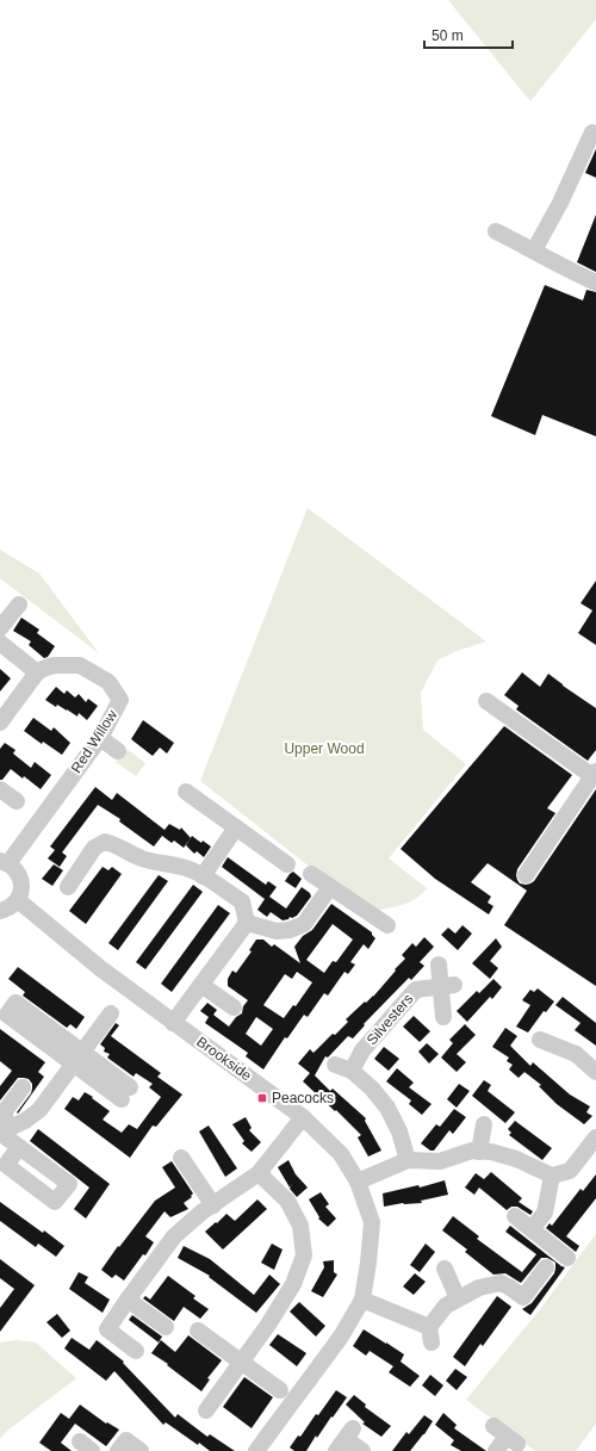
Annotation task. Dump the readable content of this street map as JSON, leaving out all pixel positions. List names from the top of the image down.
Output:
{
  "streets": {
    "street": ["Red Willow", "Silvesters", "Brookside"]
  },
  "parks": ["Upper Wood"],
  "places": {
    "transit": ["Peacocks"]
  },
  "scale_bar": "50 m"
}
